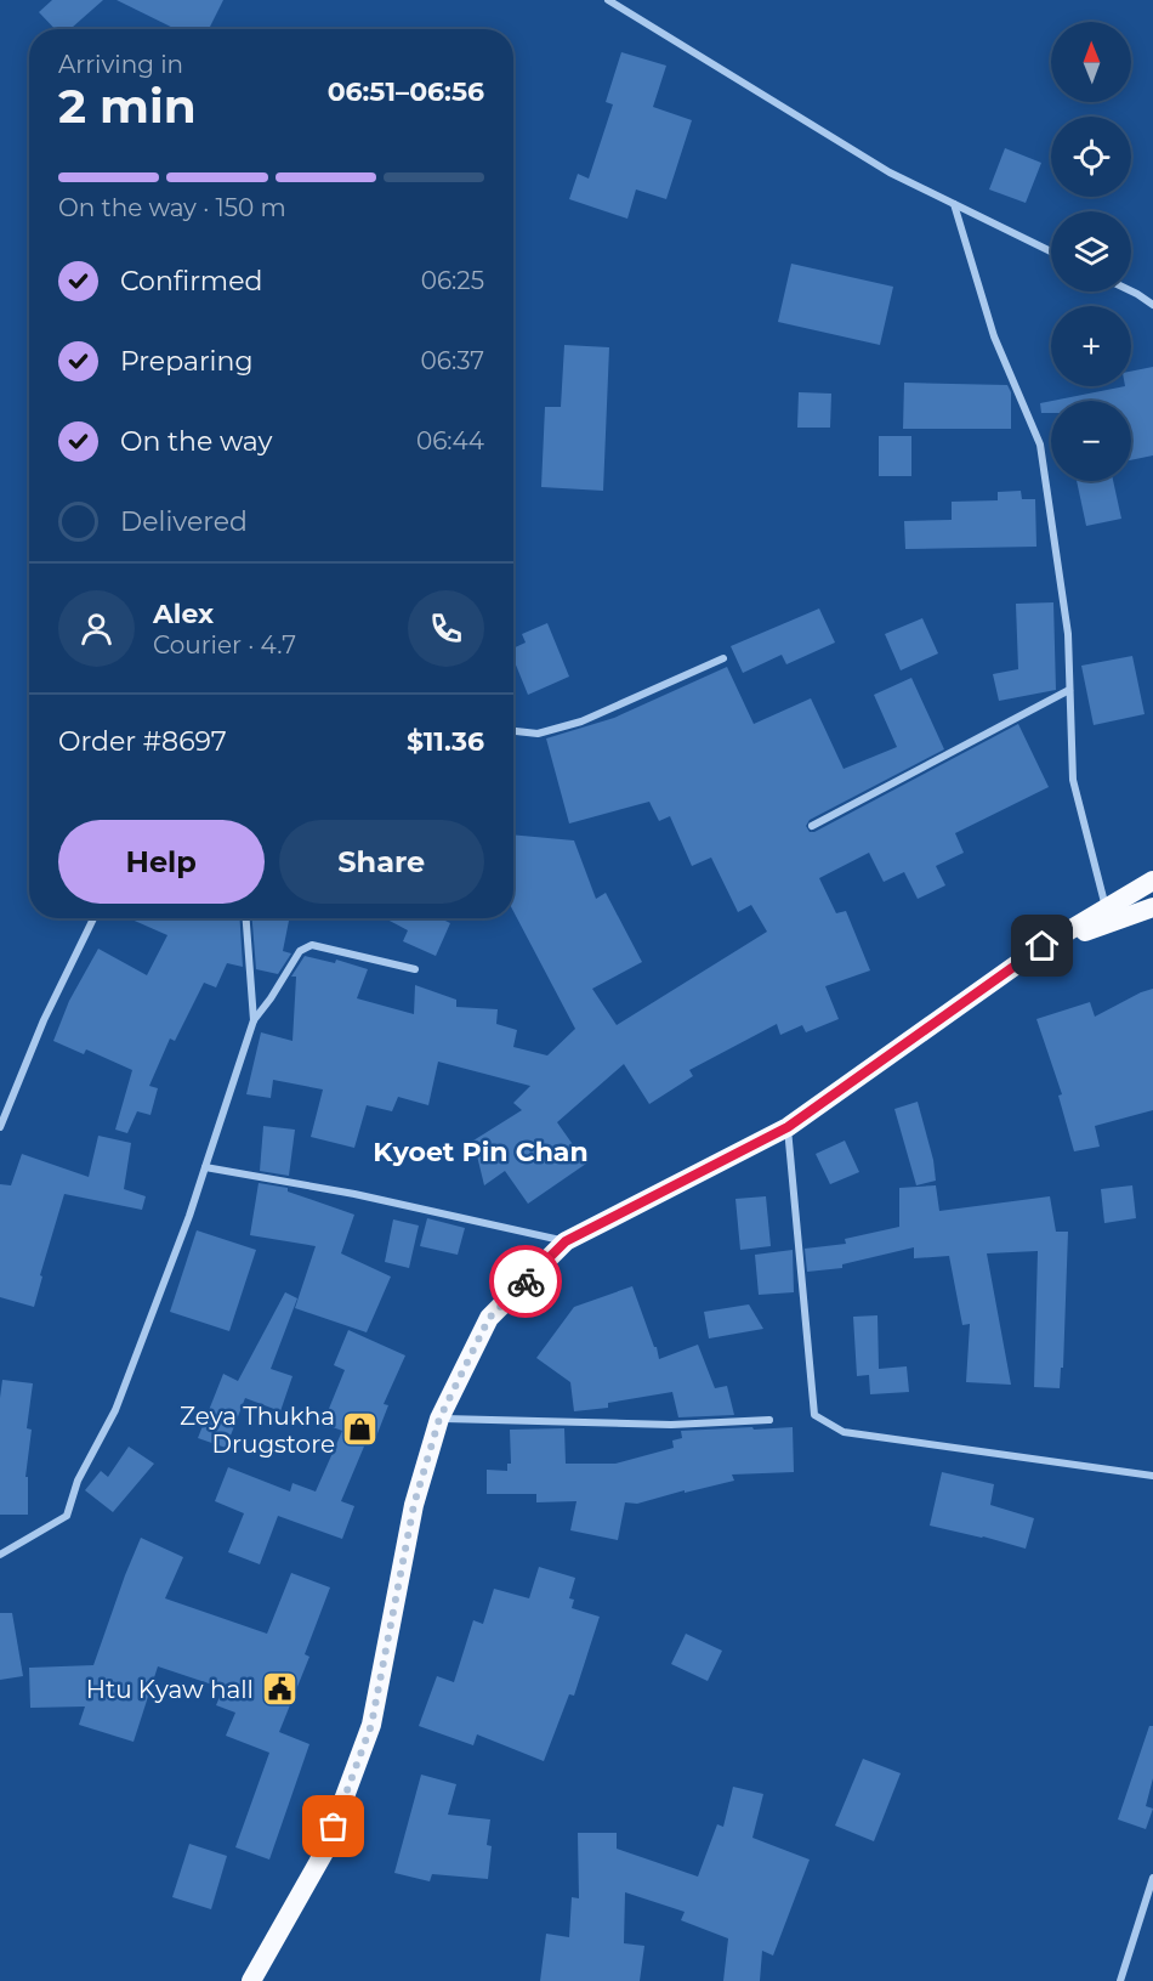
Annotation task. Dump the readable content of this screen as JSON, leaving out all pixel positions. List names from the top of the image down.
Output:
{
  "districts": ["Kyoet Pin Chan"],
  "places": {
    "shop": ["Zeya Thukha Drugstore"],
    "public building": ["Htu Kyaw hall"]
  },
  "north": "top",
  "page": {
    "map_buttons": ["+", "−"],
    "heading": ["2 min", "Arriving in", "06:51–06:56"],
    "panel": [
      "Alex",
      "Courier · 4.7",
      "Order #8697",
      "$11.36"
    ],
    "bar": "On the way · 150 m",
    "list": [
      ["Confirmed", "06:25"],
      ["Preparing", "06:37"],
      ["On the way", "06:44"],
      "Delivered"
    ],
    "buttons": ["Help", "Share"]
  }
}
